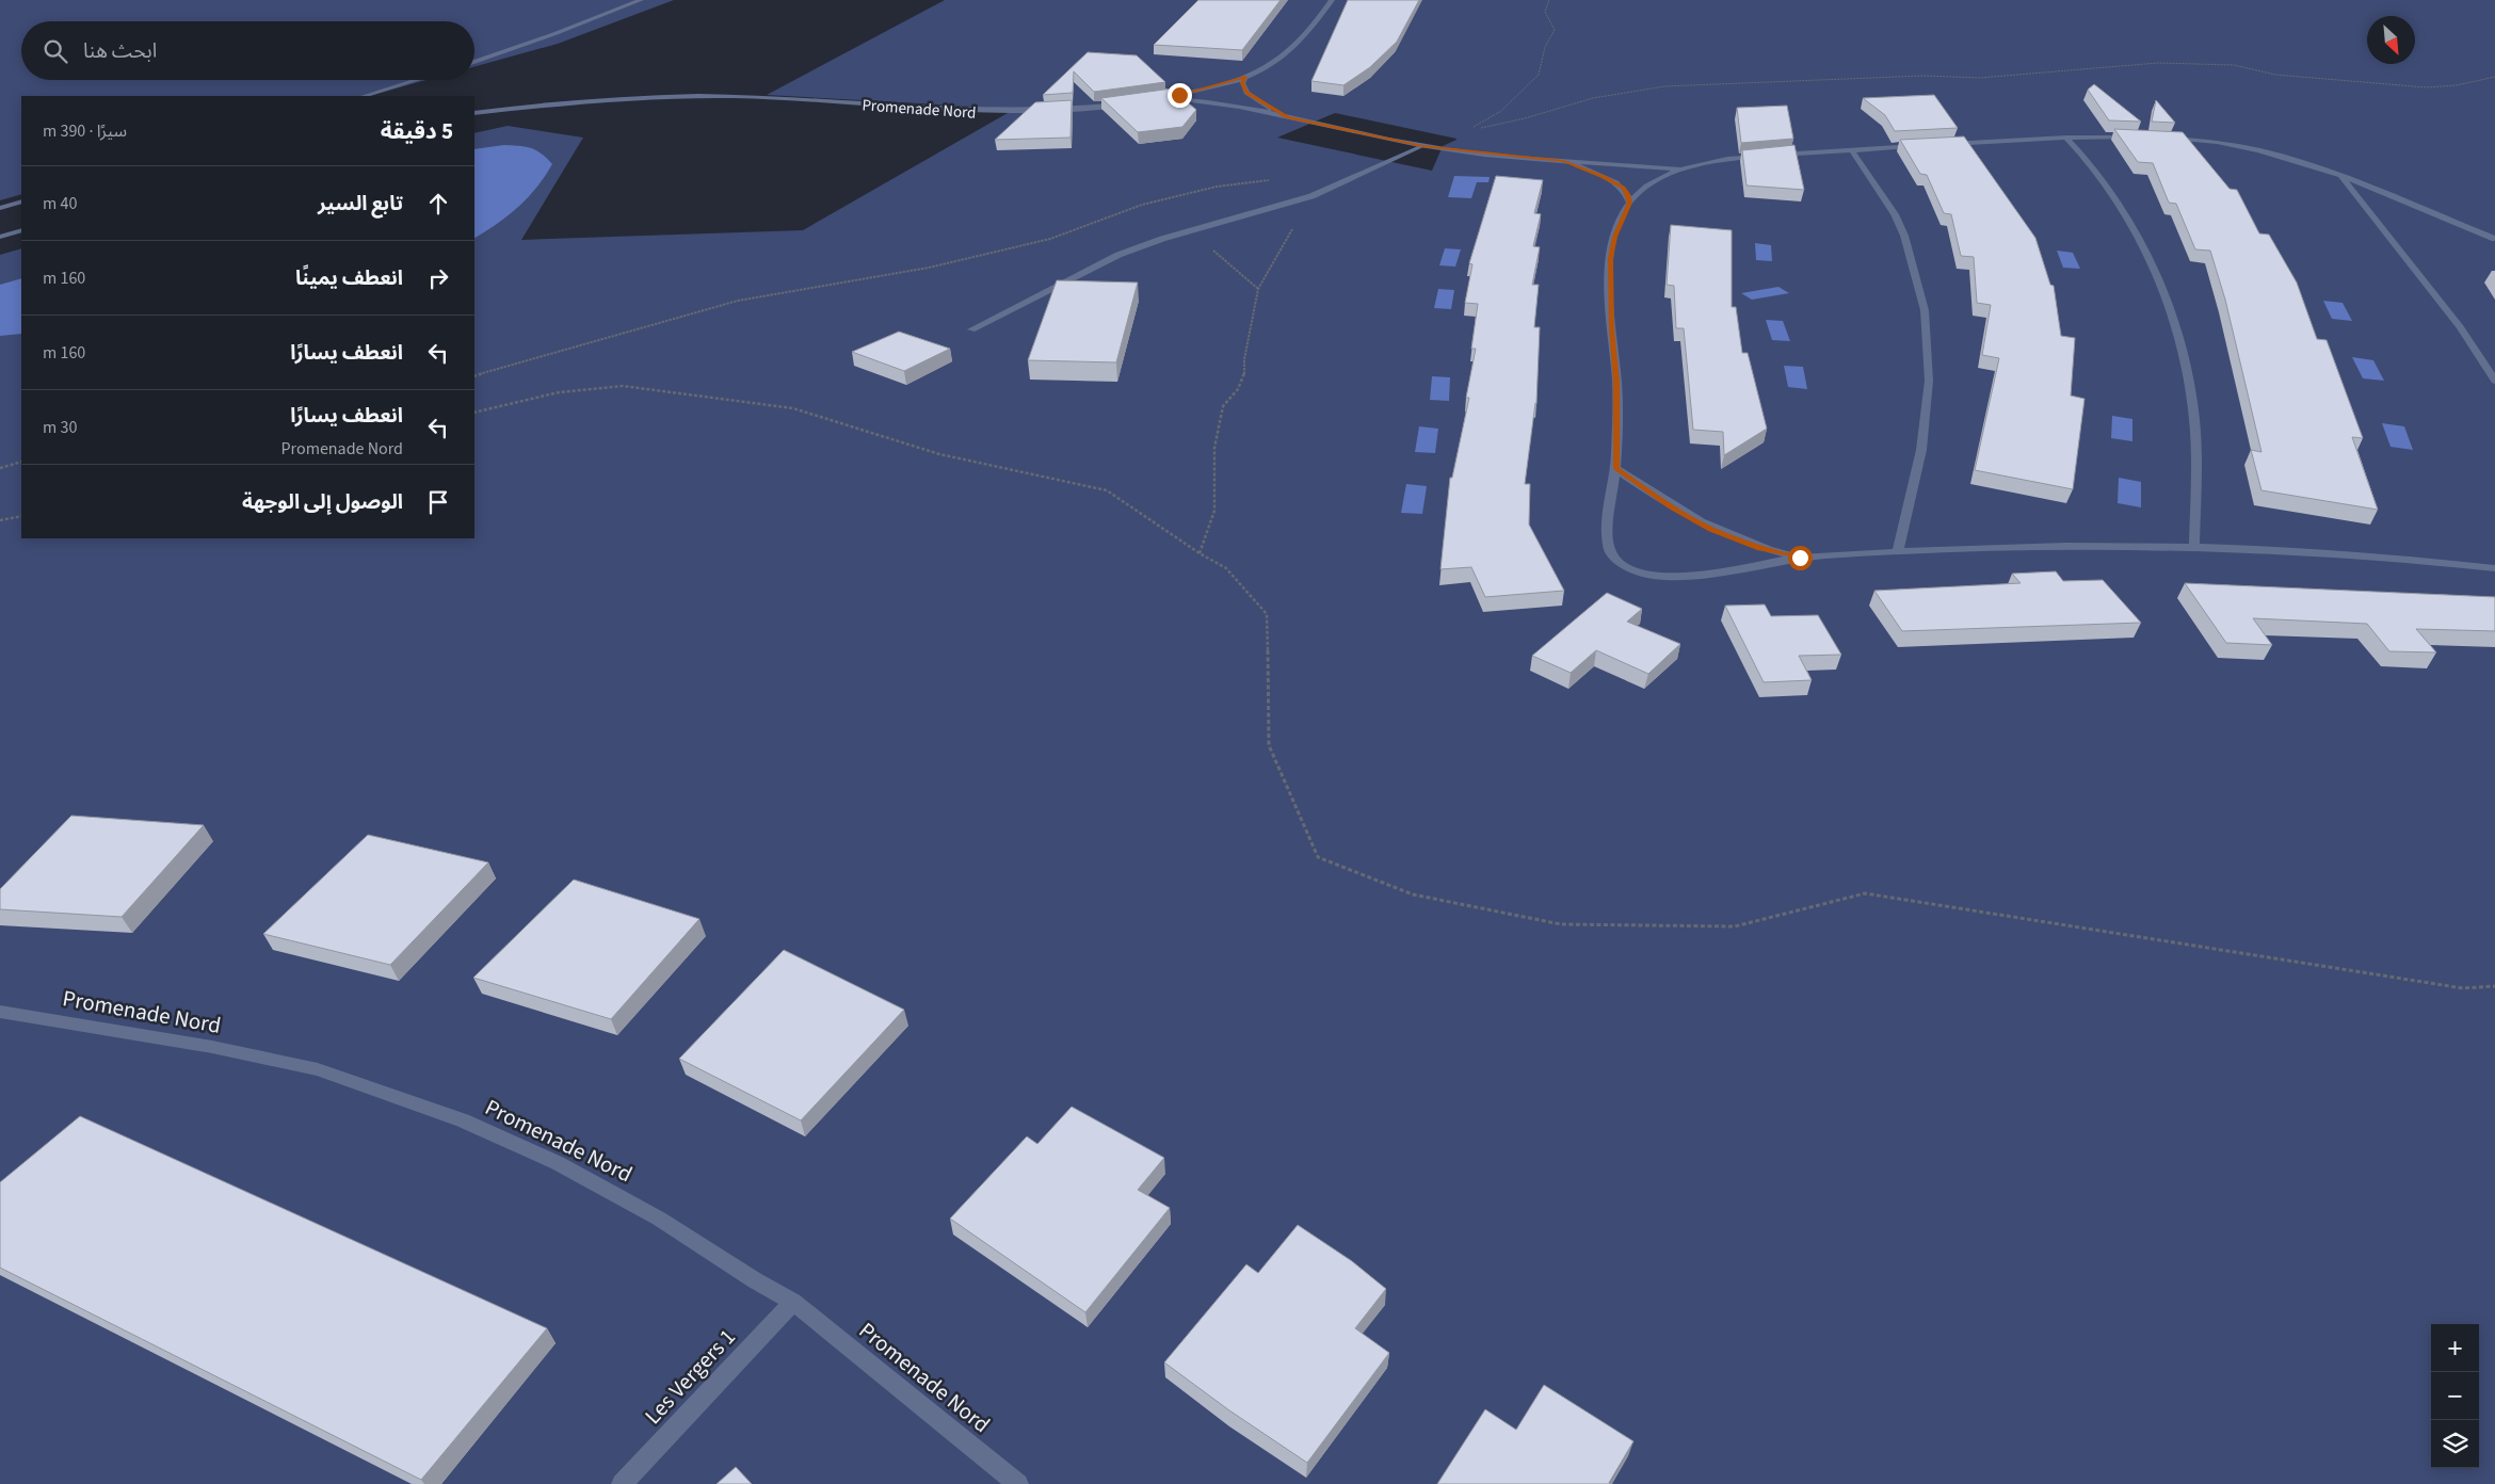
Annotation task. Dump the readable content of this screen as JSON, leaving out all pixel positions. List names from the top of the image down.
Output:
{
  "streets": {
    "street": ["Promenade Nord", "Les Vergers 1"]
  },
  "crossings": [
    ["Promenade Nord", "Les Vergers 1"]
  ],
  "north": "bottom right",
  "page": {
    "search": "ابحث هنا",
    "heading": ["5 دقيقة", "سيرًا · 390 m"],
    "list": [
      ["تابع السير", "40 m"],
      ["انعطف يمينًا", "160 m"],
      ["انعطف يسارًا", "160 m"],
      ["انعطف يسارًا", "Promenade Nord", "30 m"],
      "الوصول إلى الوجهة"
    ],
    "map_buttons": ["+", "−"]
  }
}
